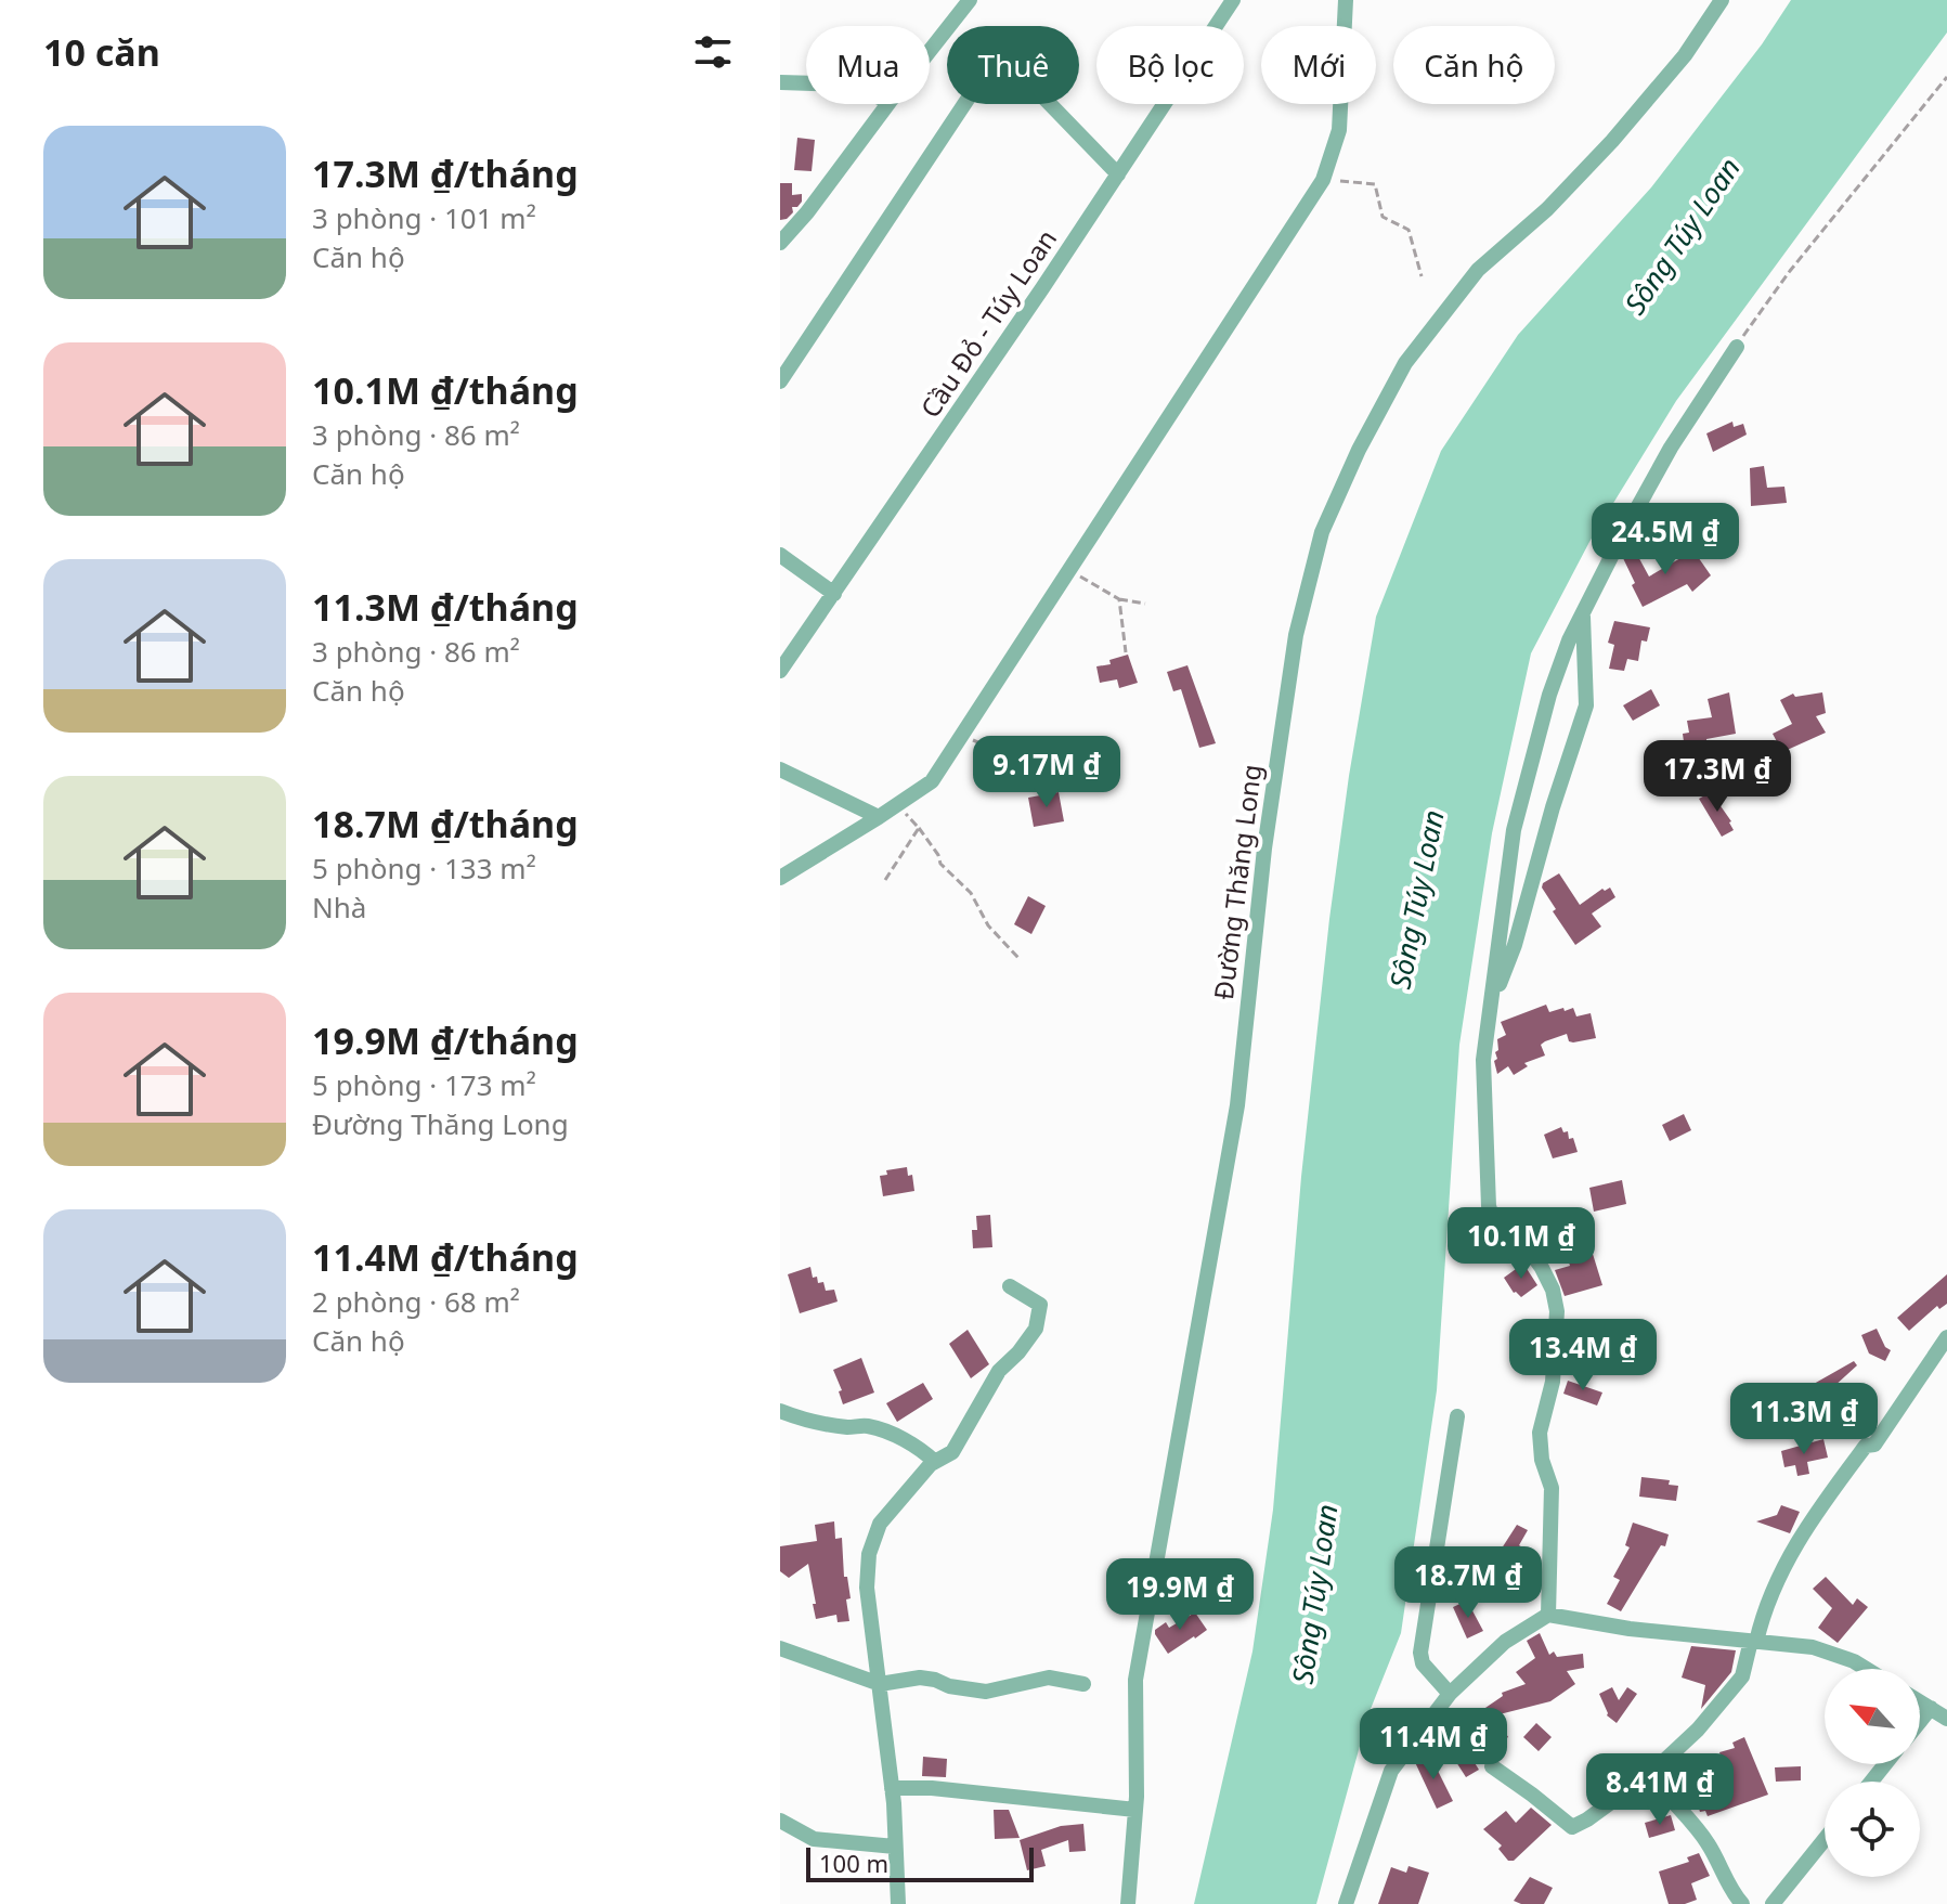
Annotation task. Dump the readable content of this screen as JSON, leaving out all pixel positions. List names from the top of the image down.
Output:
{
  "streets": {
    "street": ["Cầu Đỏ - Túy Loan", "Đường Thăng Long"]
  },
  "water": ["Sông Túy Loan"],
  "scale_bar": "100 m",
  "north": "top left",
  "page": {
    "heading": "10 căn",
    "chip": [
      "Mua",
      "Thuê",
      "Bộ lọc",
      "Mới",
      "Căn hộ"
    ],
    "list": [
      {
        "name": "17.3M ₫/tháng",
        "note": "3 phòng · 101 m² · Căn hộ"
      },
      {
        "name": "10.1M ₫/tháng",
        "note": "3 phòng · 86 m² · Căn hộ"
      },
      {
        "name": "11.3M ₫/tháng",
        "note": "3 phòng · 86 m² · Căn hộ"
      },
      {
        "name": "18.7M ₫/tháng",
        "note": "5 phòng · 133 m² · Nhà"
      },
      {
        "name": "19.9M ₫/tháng",
        "note": "5 phòng · 173 m² · Đường Thăng Long"
      },
      {
        "name": "11.4M ₫/tháng",
        "note": "2 phòng · 68 m² · Căn hộ"
      }
    ],
    "price": [
      "24.5M ₫",
      "9.17M ₫",
      "17.3M ₫",
      "10.1M ₫",
      "13.4M ₫",
      "11.3M ₫",
      "18.7M ₫",
      "19.9M ₫",
      "11.4M ₫",
      "8.41M ₫"
    ],
    "scale": "100 m"
  }
}
